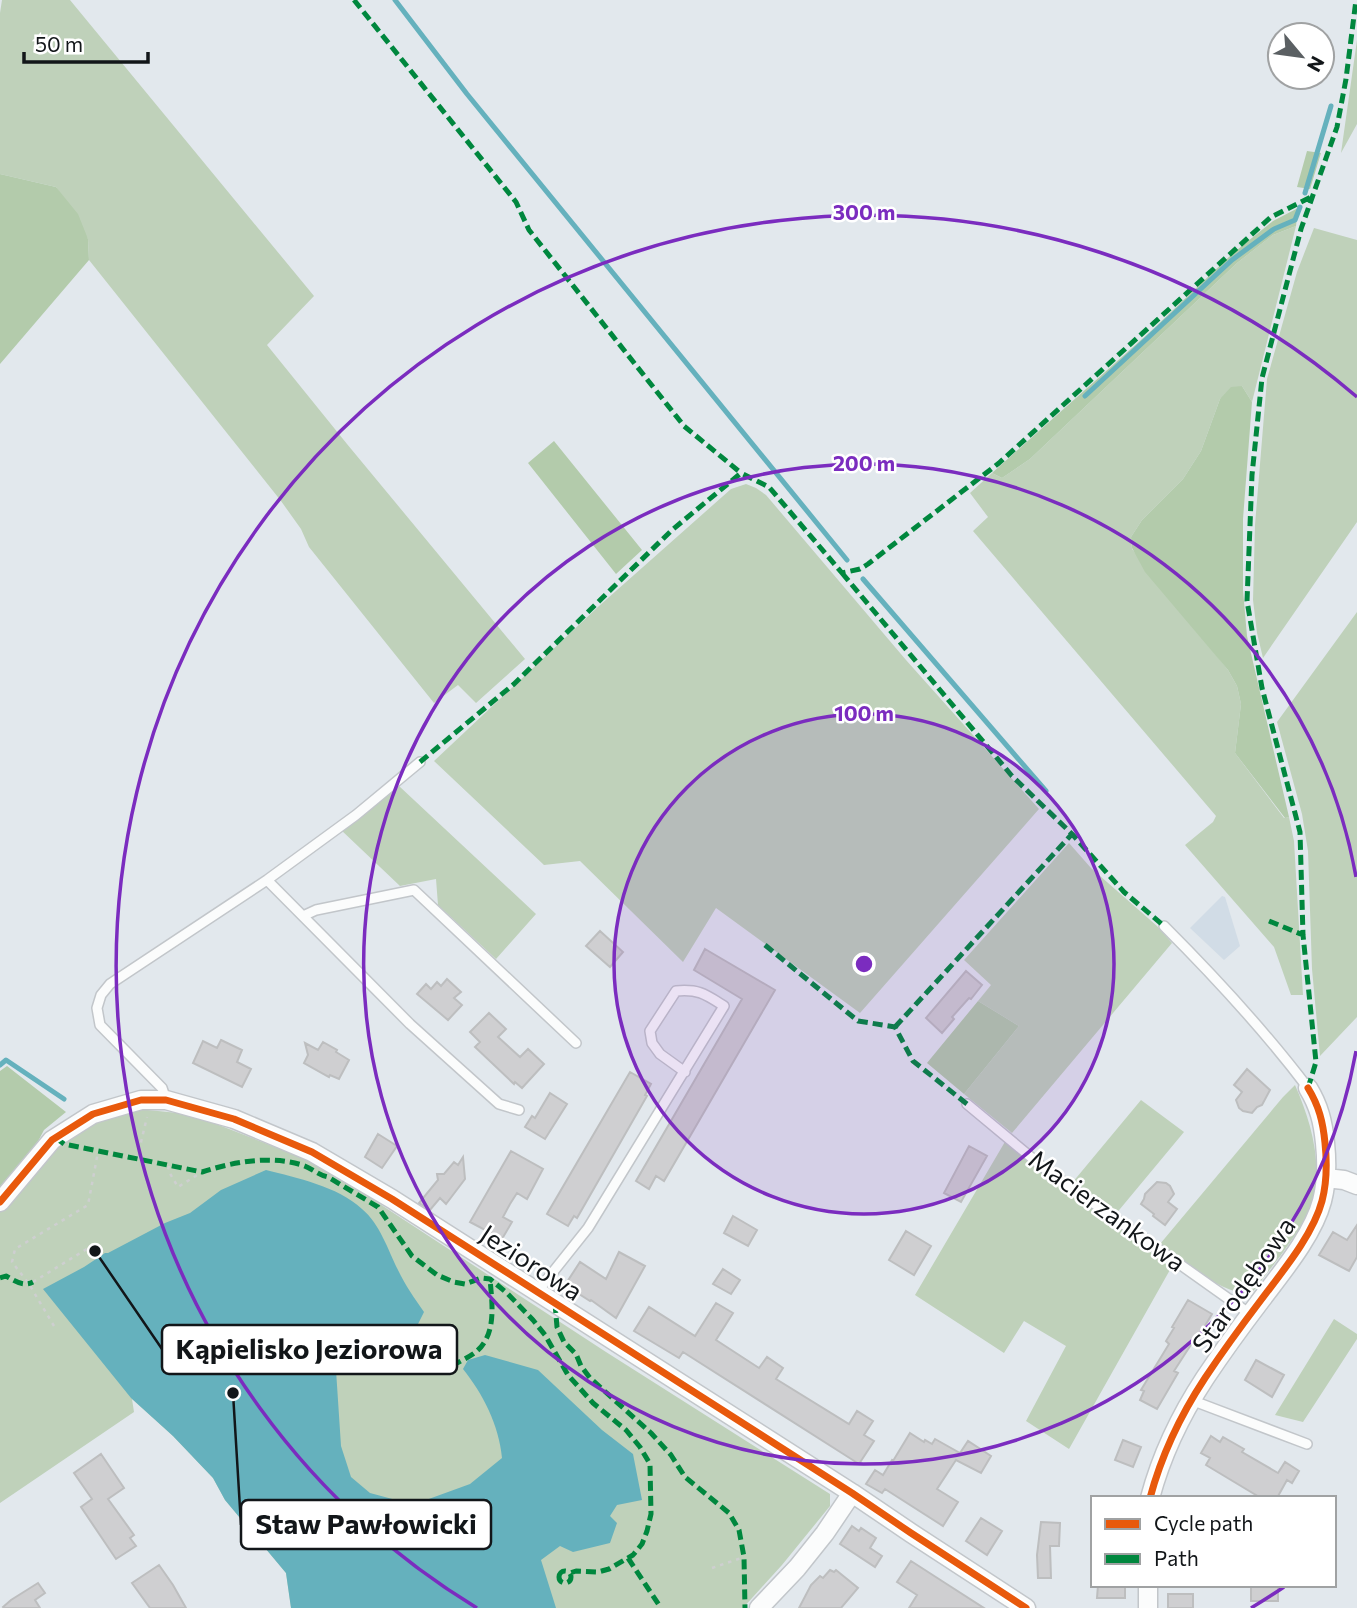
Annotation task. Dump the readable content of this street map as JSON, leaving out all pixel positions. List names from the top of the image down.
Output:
{
  "streets": {
    "street": ["Jeziorowa", "Starodębowa"],
    "lane": ["Macierzankowa"]
  },
  "crossings": [
    ["Macierzankowa", "Starodębowa"]
  ],
  "places": ["Kąpielisko Jeziorowa", "Staw Pawłowicki"],
  "legend": ["Cycle path", "Path"],
  "scale_bar": "50 m",
  "north": "bottom right",
  "rings": ["300 m", "200 m", "100 m"]
}
